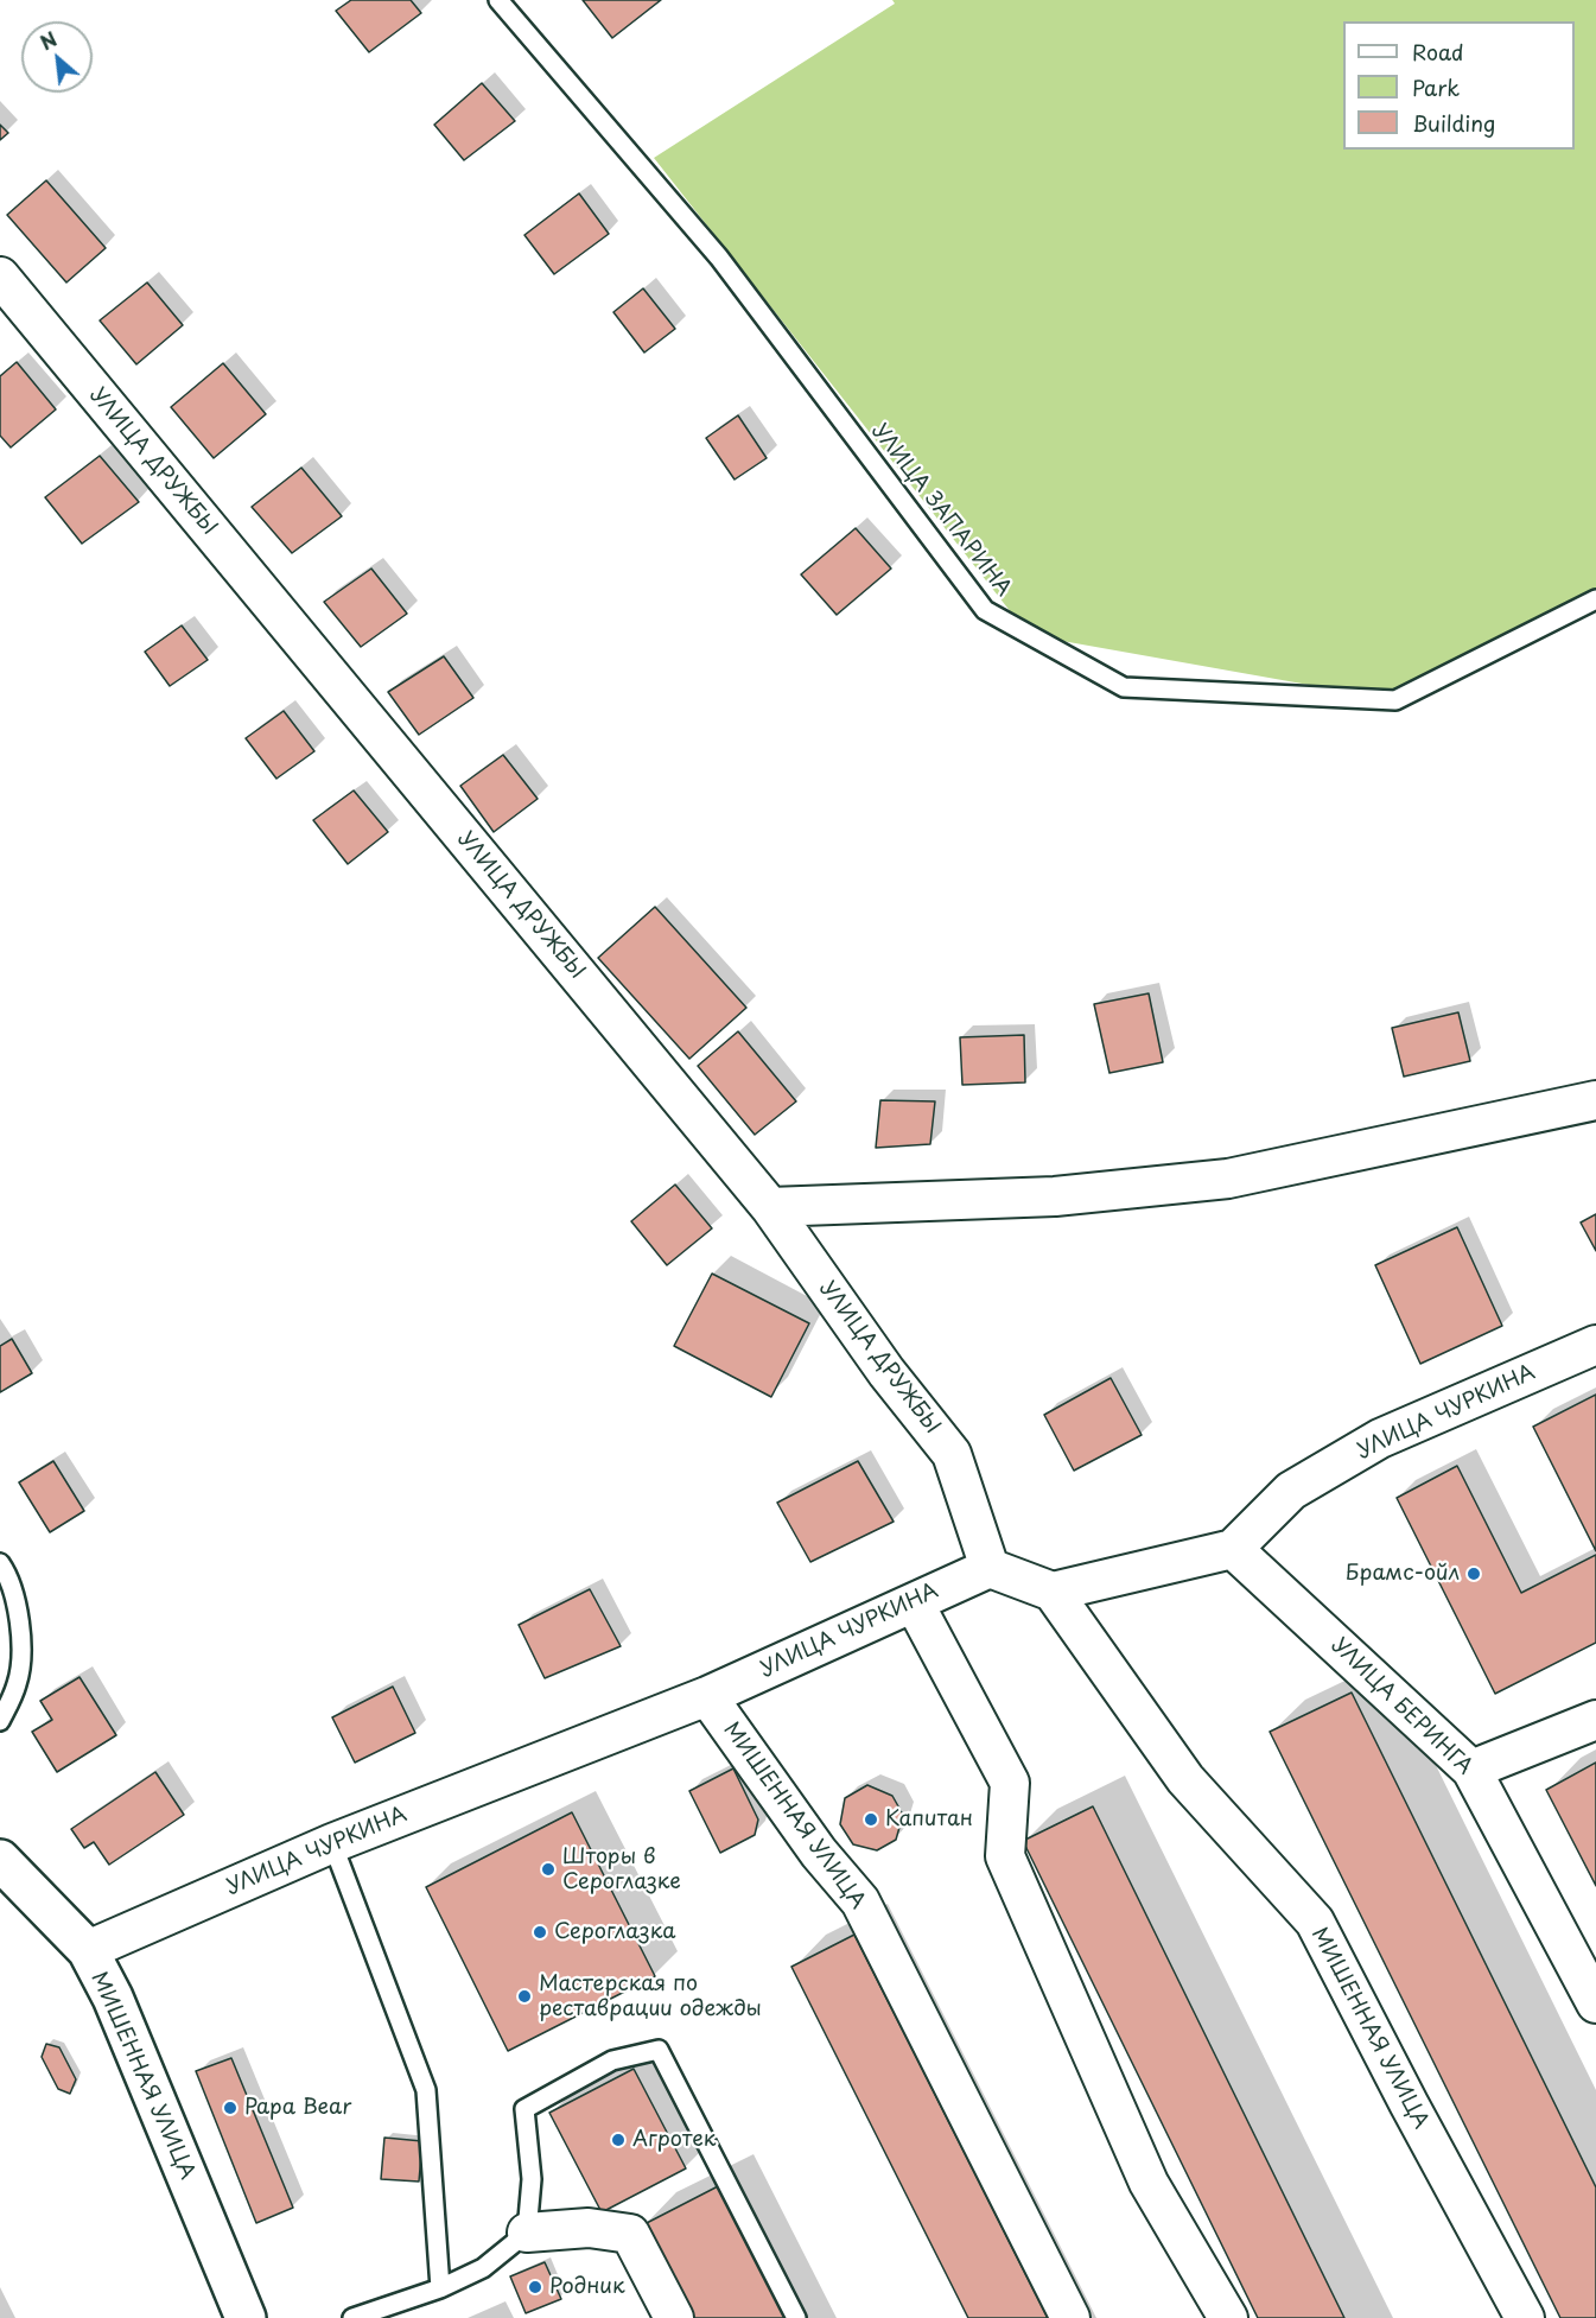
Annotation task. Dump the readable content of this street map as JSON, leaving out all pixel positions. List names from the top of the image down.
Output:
{
  "streets": {
    "main road": ["МИШЕННАЯ УЛИЦА"],
    "street": ["УЛИЦА ДРУЖБЫ", "УЛИЦА ЧУРКИНА", "УЛИЦА БЕРИНГА"],
    "lane": ["УЛИЦА ЗАПАРИНА"]
  },
  "crossings": [
    ["УЛИЦА ДРУЖБЫ", "УЛИЦА ЧУРКИНА"],
    ["УЛИЦА ЧУРКИНА", "УЛИЦА БЕРИНГА"],
    ["УЛИЦА ЧУРКИНА", "МИШЕННАЯ УЛИЦА"]
  ],
  "places": [
    "Брамс-ойл",
    "Капитан",
    "Шторы в Сероглазке",
    "Сероглазка",
    "Мастерская по реставрации одежды",
    "Papa Bear",
    "Агротек",
    "Родник"
  ],
  "legend": ["Road", "Park", "Building"],
  "north": "top left"
}
